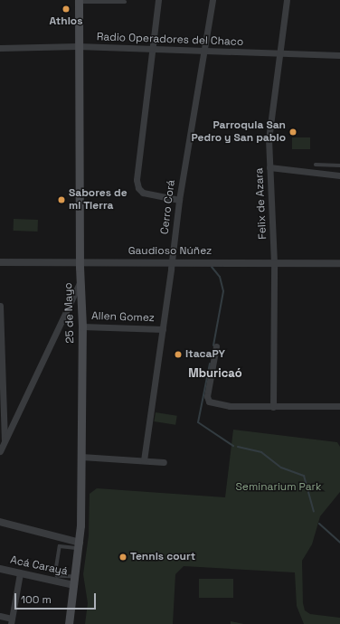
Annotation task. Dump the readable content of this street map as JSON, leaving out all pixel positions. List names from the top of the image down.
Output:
{
  "streets": {
    "main road": ["25 de Mayo"],
    "street": [
      "Radio Operadores del Chaco",
      "Felix de Azara",
      "Cerro Corá",
      "Gaudioso Núñez",
      "Allen Gomez",
      "Acá Carayá"
    ]
  },
  "crossings": [
    ["Radio Operadores del Chaco", "Felix de Azara"],
    ["Radio Operadores del Chaco", "Cerro Corá"],
    ["Radio Operadores del Chaco", "25 de Mayo"],
    ["Felix de Azara", "Gaudioso Núñez"],
    ["Cerro Corá", "Gaudioso Núñez"],
    ["Cerro Corá", "Allen Gomez"],
    ["Gaudioso Núñez", "25 de Mayo"],
    ["25 de Mayo", "Allen Gomez"],
    ["25 de Mayo", "Acá Carayá"]
  ],
  "districts": ["Mburicaó"],
  "parks": ["Seminarium Park"],
  "places": [
    "Athlos",
    "Parroquia San Pedro y San pablo",
    "Sabores de mi Tierra",
    "ItacaPY",
    "Tennis court"
  ],
  "scale_bar": "100 m"
}
